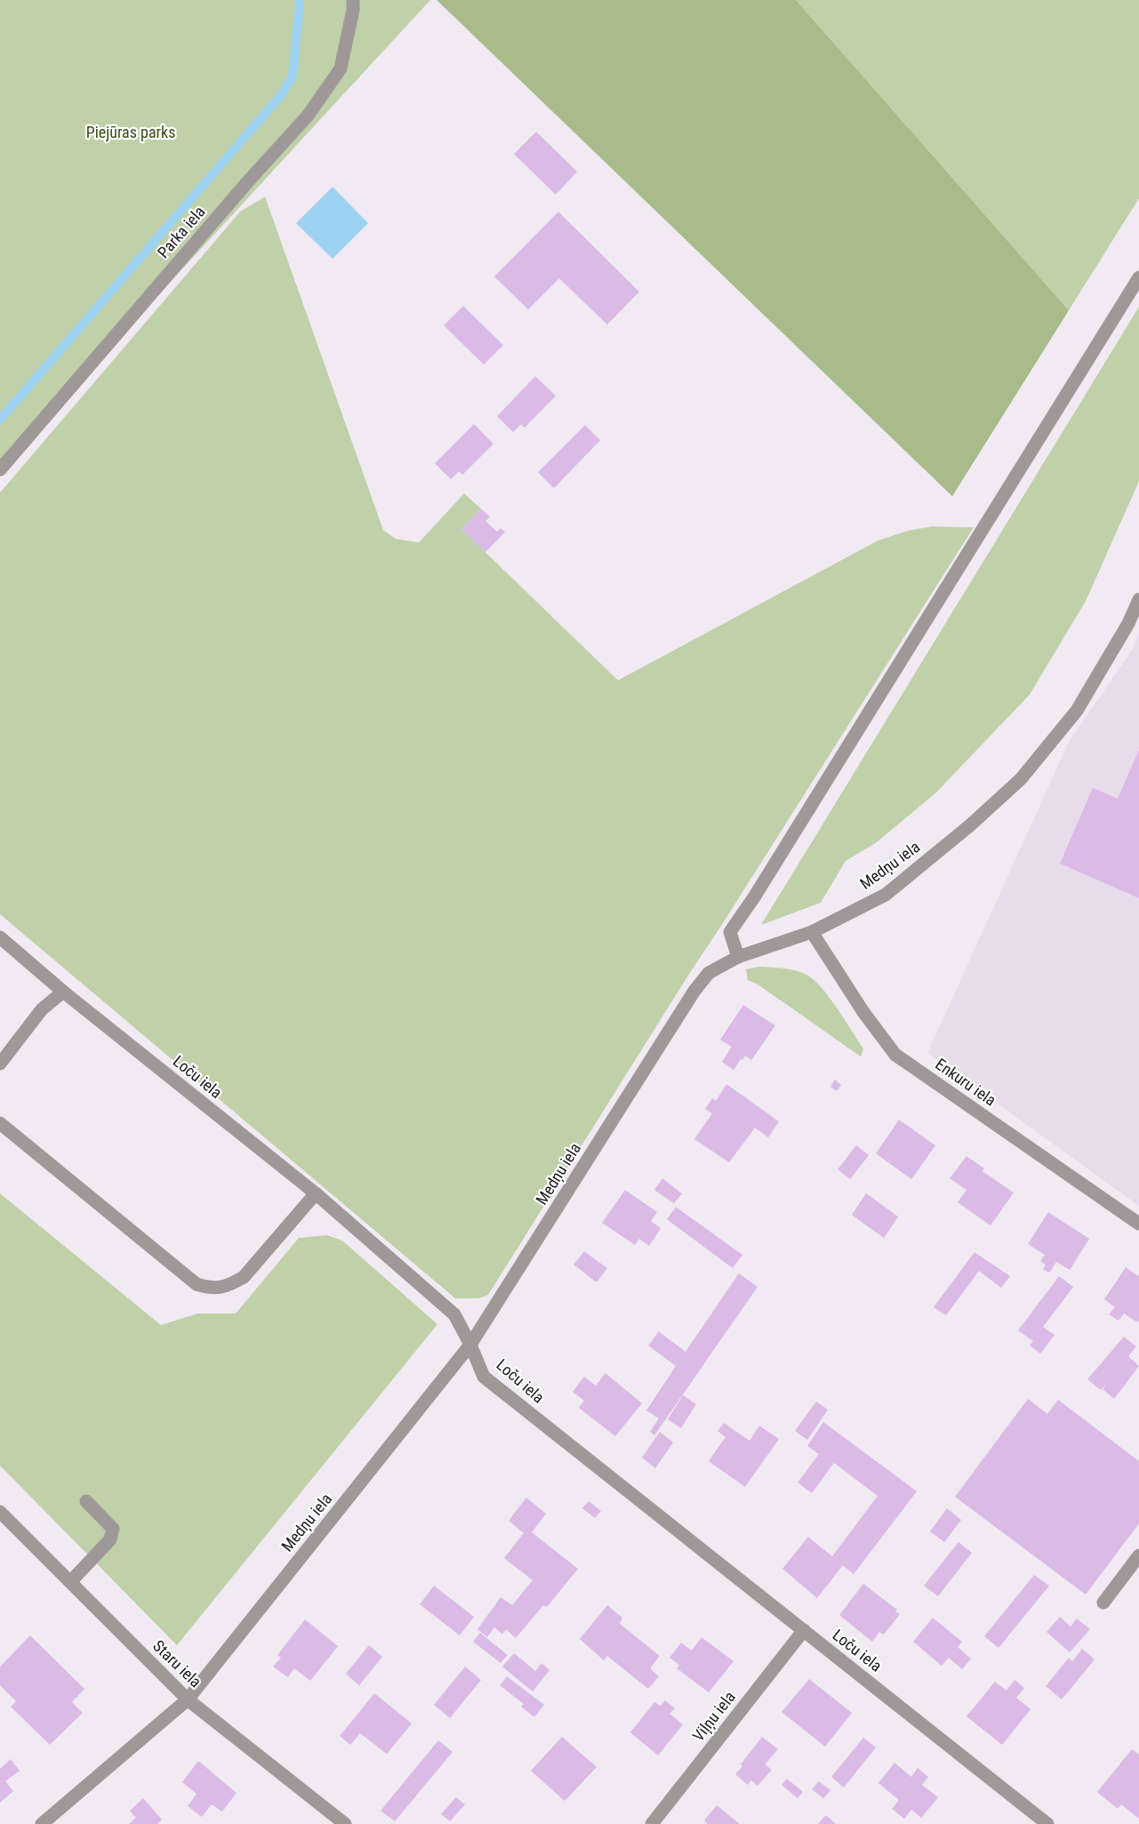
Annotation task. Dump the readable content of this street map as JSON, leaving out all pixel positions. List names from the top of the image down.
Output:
{
  "streets": {
    "street": [
      "Parka iela",
      "Medņu iela",
      "Loču iela",
      "Enkuru iela",
      "Staru iela",
      "Viļņu iela"
    ]
  },
  "crossings": [
    ["Medņu iela", "Loču iela"],
    ["Medņu iela", "Enkuru iela"],
    ["Medņu iela", "Staru iela"],
    ["Loču iela", "Viļņu iela"]
  ],
  "parks": ["Piejūras parks"]
}
